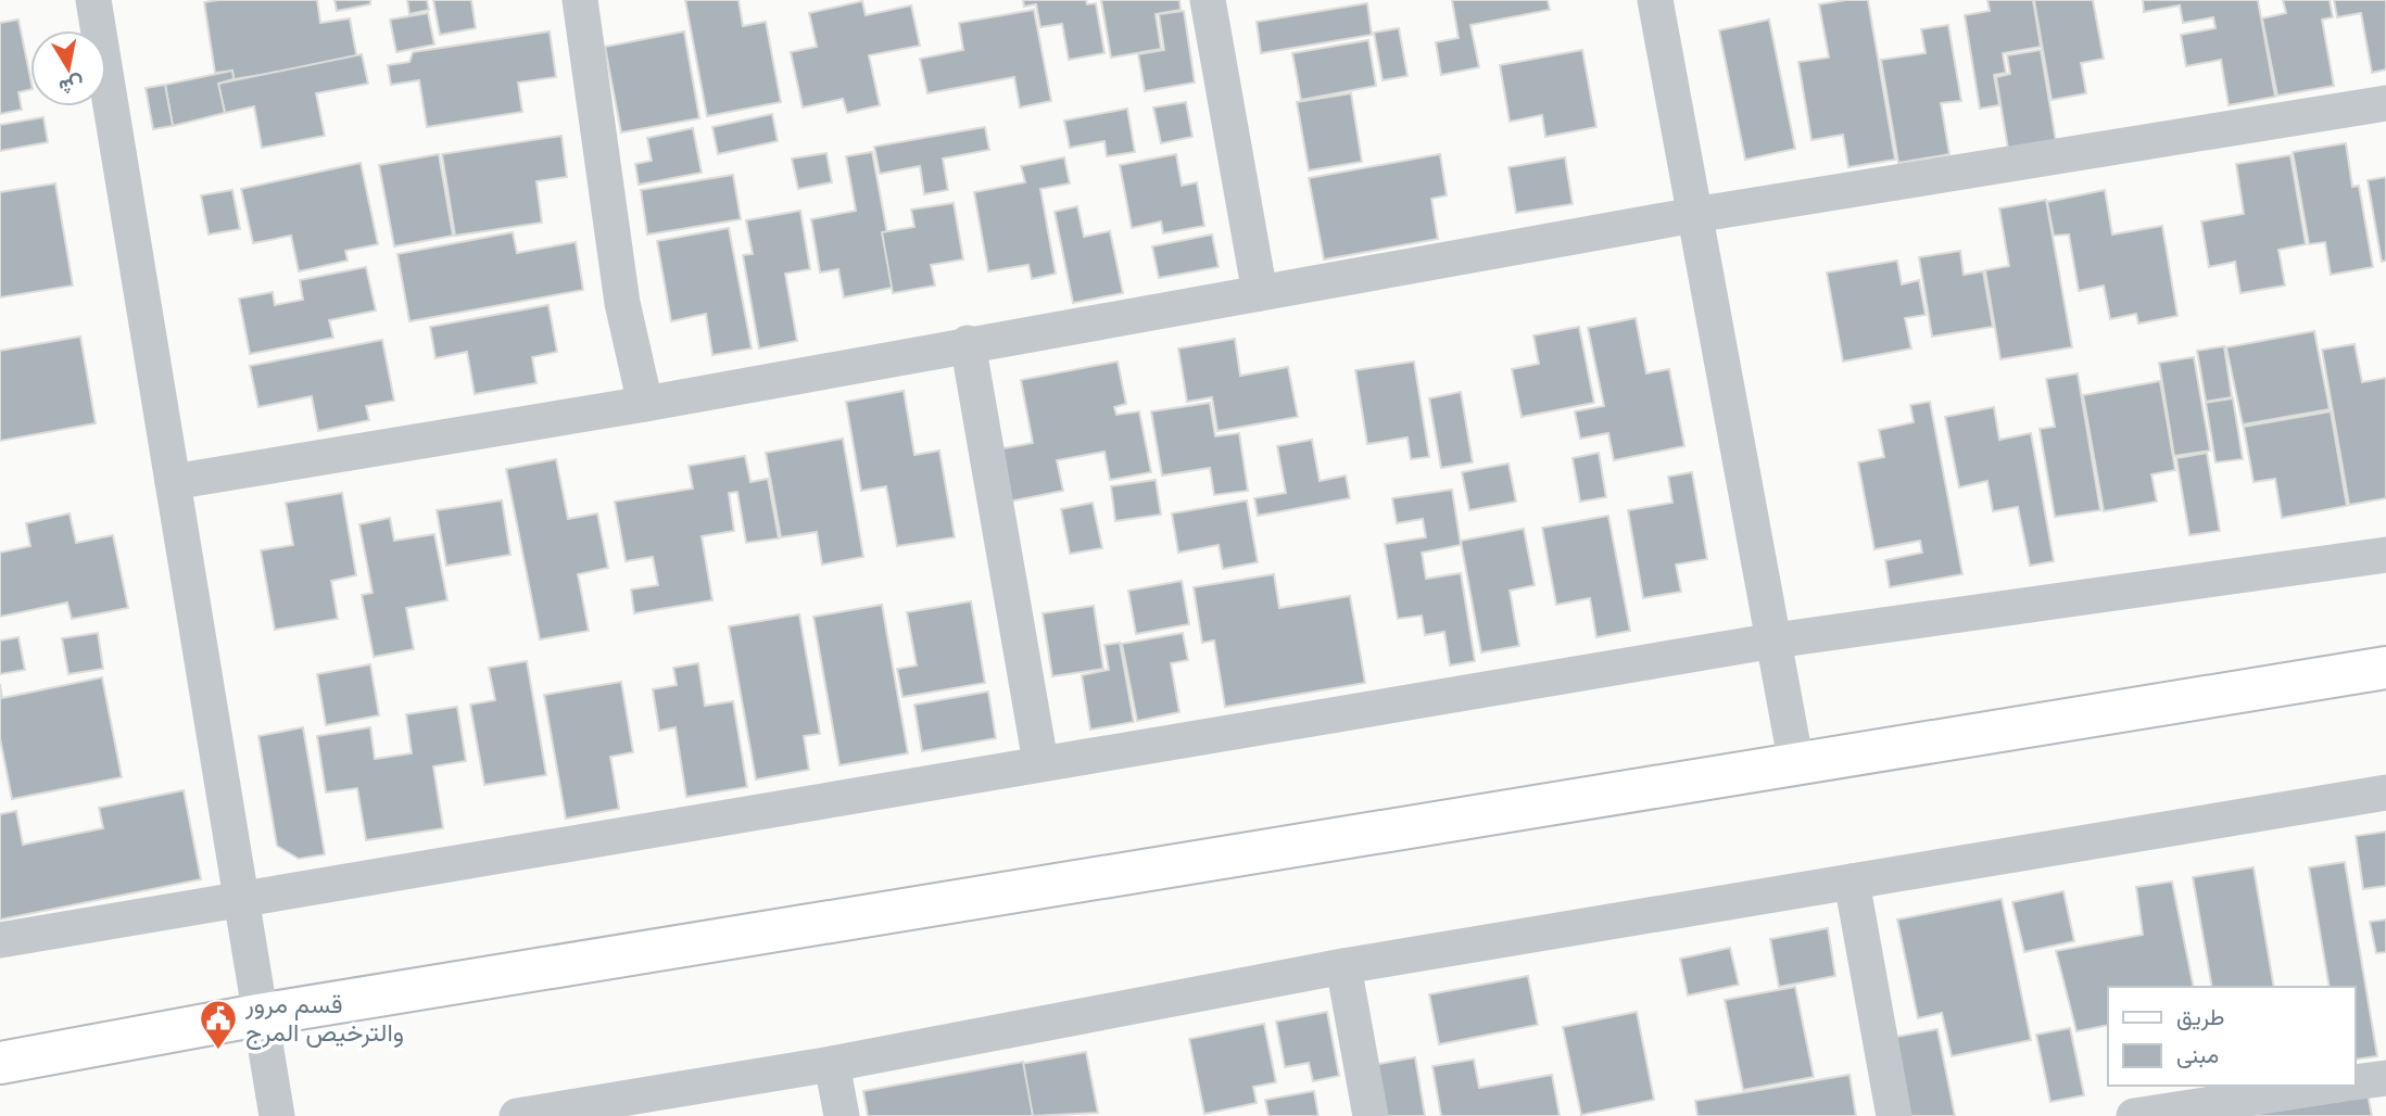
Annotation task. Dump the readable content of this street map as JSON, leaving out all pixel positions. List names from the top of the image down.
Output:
{
  "places": {
    "public building": ["قسم مرور والترخيص المرج"]
  },
  "legend": ["طريق", "مبنى"],
  "north": "bottom"
}
